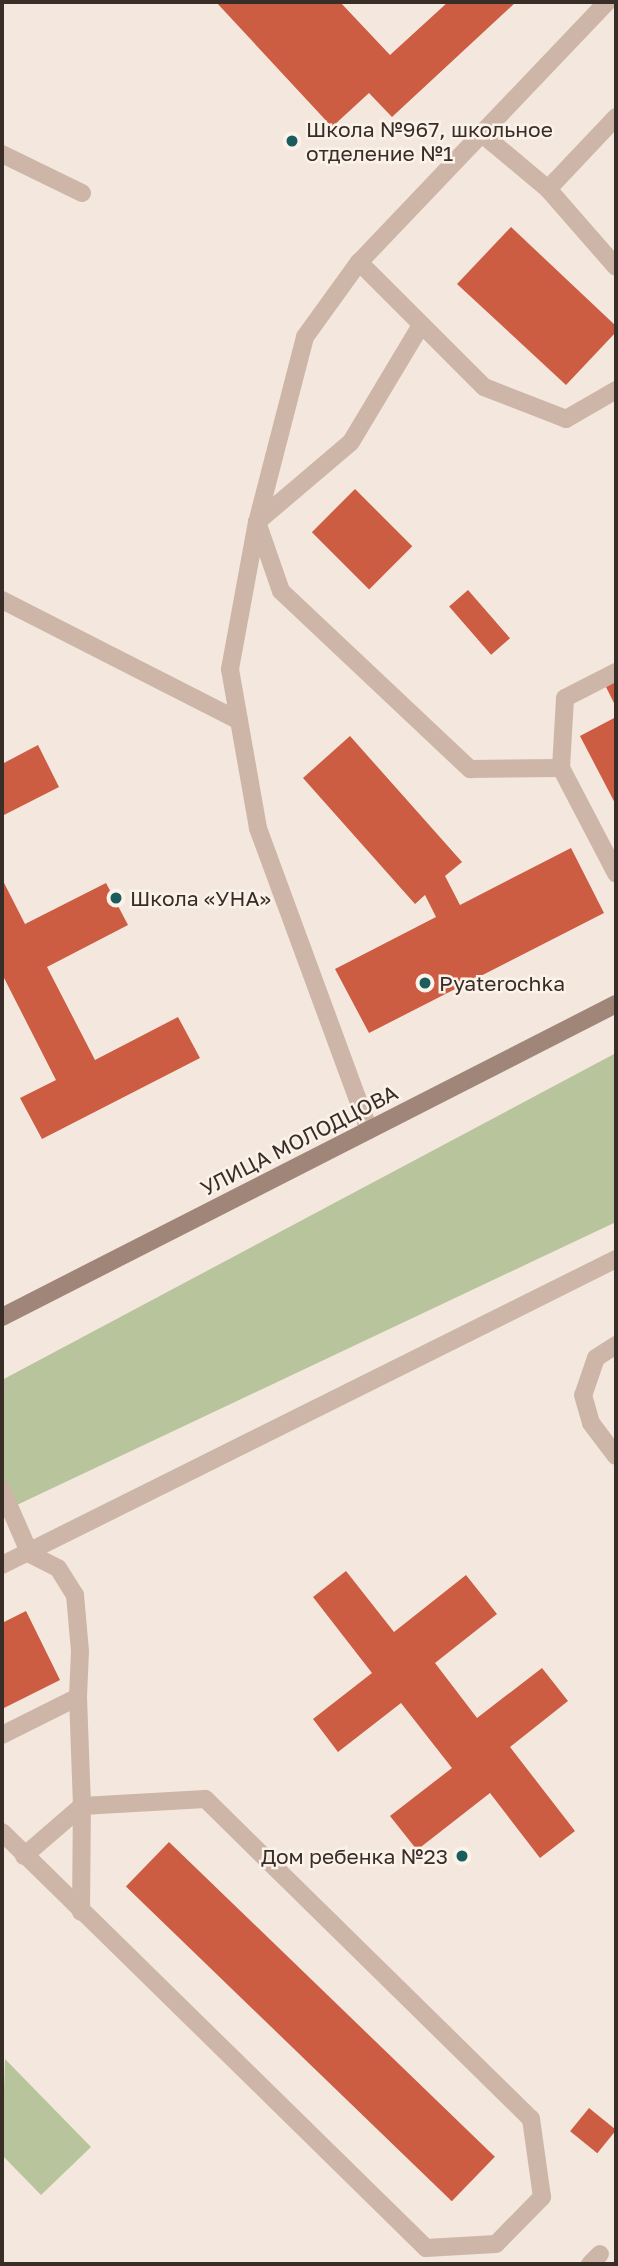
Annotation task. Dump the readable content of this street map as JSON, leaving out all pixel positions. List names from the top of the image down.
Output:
{
  "streets": {
    "street": ["УЛИЦА МОЛОДЦОВА"]
  },
  "places": [
    "Школа №967, школьное отделение №1",
    "Школа «УНА»",
    "Pyaterochka",
    "Дом ребенка №23"
  ]
}
